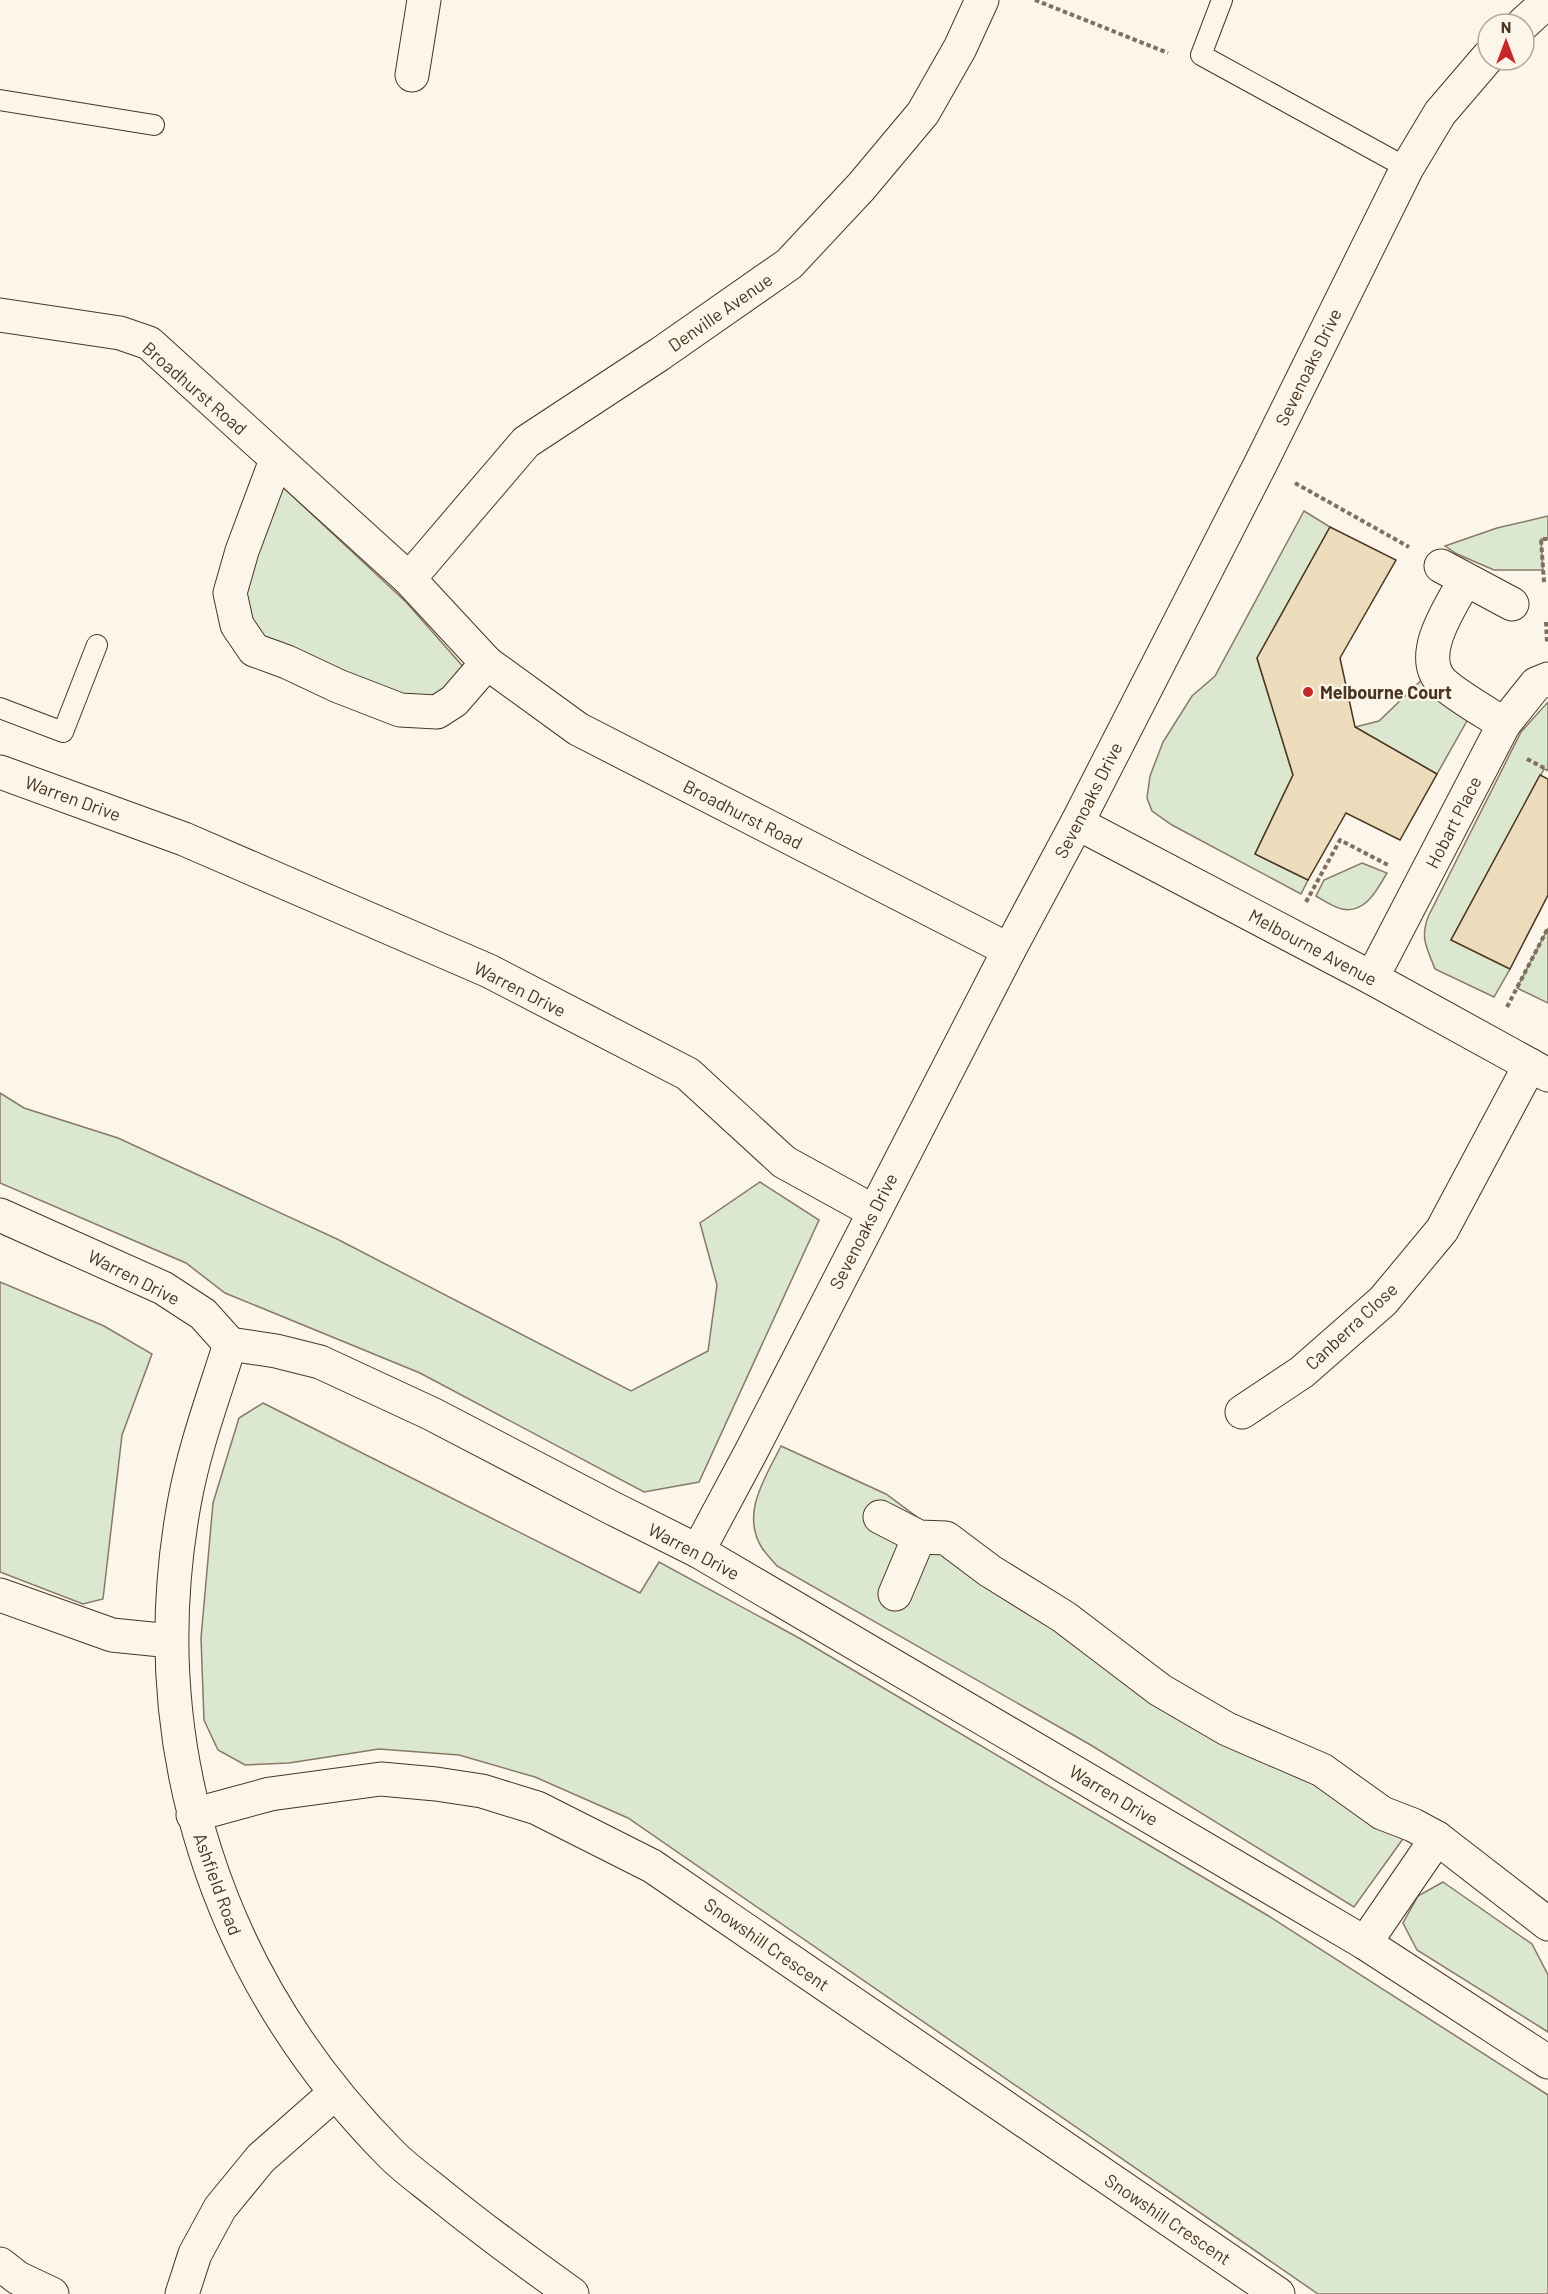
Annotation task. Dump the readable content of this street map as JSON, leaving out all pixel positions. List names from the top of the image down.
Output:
{
  "streets": {
    "street": [
      "Denville Avenue",
      "Sevenoaks Drive",
      "Broadhurst Road",
      "Warren Drive",
      "Hobart Place",
      "Melbourne Avenue",
      "Canberra Close",
      "Ashfield Road",
      "Snowshill Crescent"
    ]
  },
  "crossings": [
    ["Denville Avenue", "Broadhurst Road"],
    ["Sevenoaks Drive", "Broadhurst Road"],
    ["Sevenoaks Drive", "Warren Drive"],
    ["Sevenoaks Drive", "Melbourne Avenue"],
    ["Warren Drive", "Ashfield Road"],
    ["Hobart Place", "Melbourne Avenue"],
    ["Melbourne Avenue", "Canberra Close"],
    ["Ashfield Road", "Snowshill Crescent"]
  ],
  "places": ["Melbourne Court"],
  "north": "top"
}
